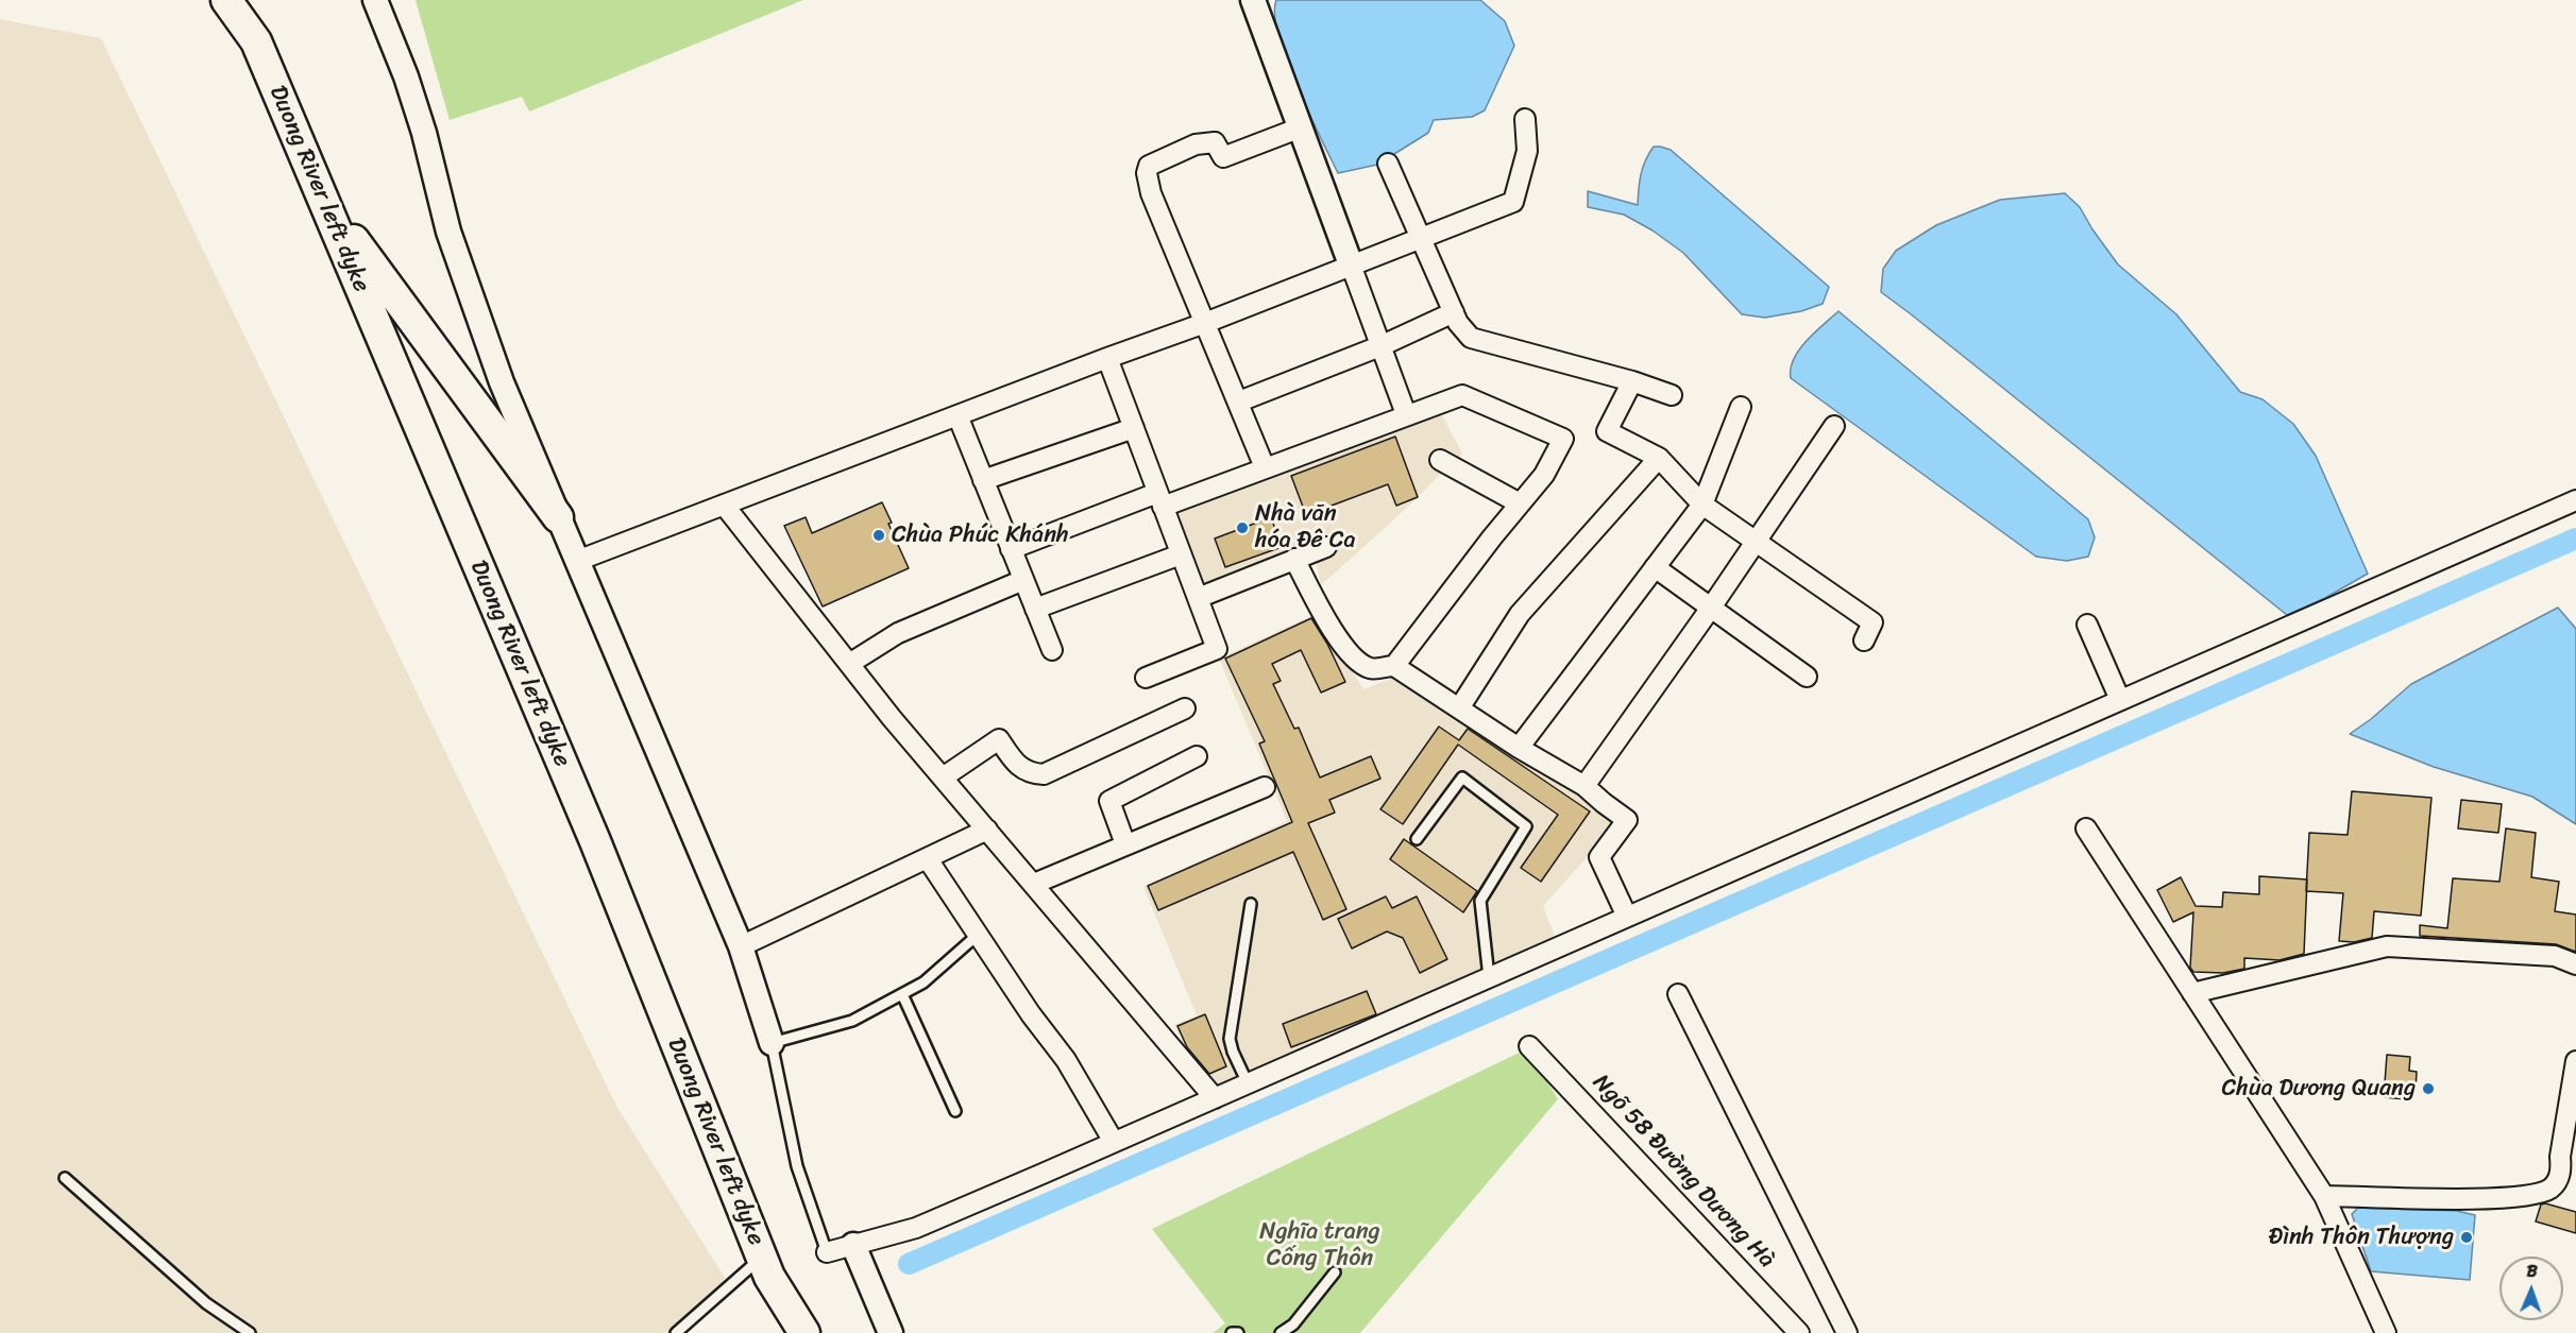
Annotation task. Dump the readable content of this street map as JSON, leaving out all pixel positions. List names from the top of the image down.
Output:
{
  "streets": {
    "main road": ["Duong River left dyke"],
    "street": ["Ngõ 58 Đường Dương Hà"]
  },
  "parks": ["Nghĩa trang Cống Thôn"],
  "places": [
    "Nhà văn hóa Đê Ca",
    "Chùa Phúc Khánh",
    "Chùa Dương Quang",
    "Đình Thôn Thượng"
  ],
  "north": "top"
}
